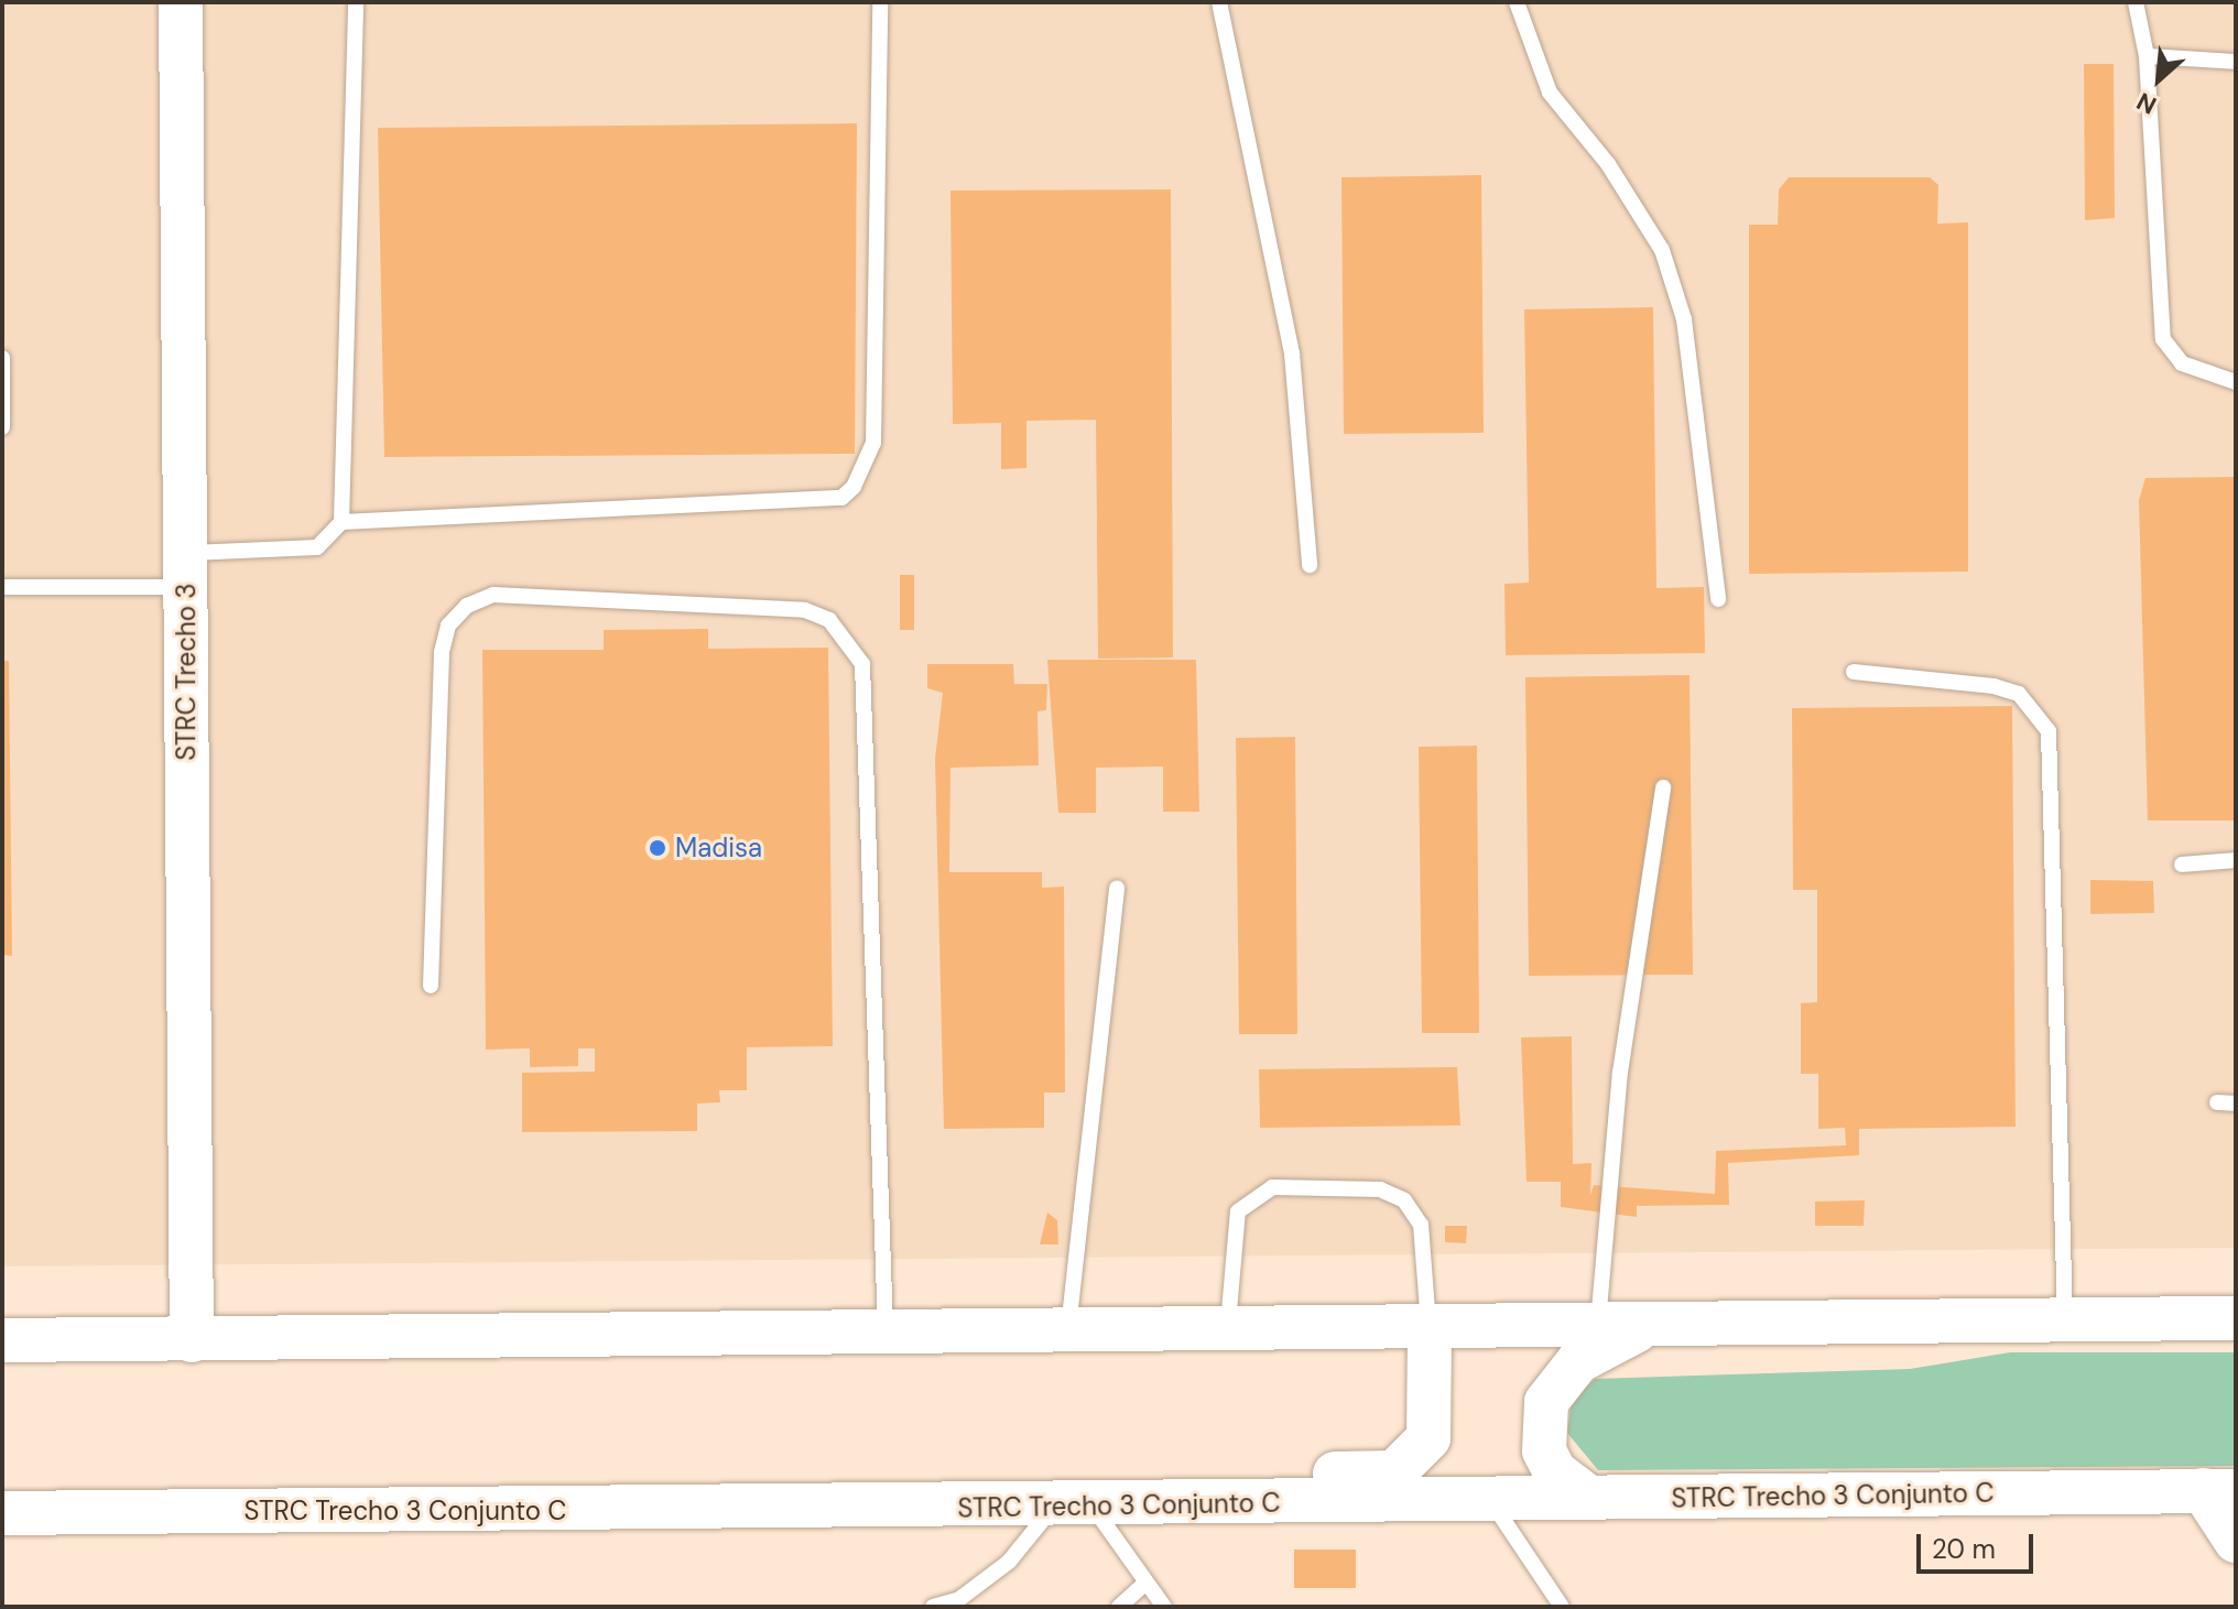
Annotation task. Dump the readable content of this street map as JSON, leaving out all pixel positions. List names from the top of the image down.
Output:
{
  "streets": {
    "main road": ["STRC Trecho 3", "STRC Trecho 3 Conjunto C"]
  },
  "places": ["Madisa"],
  "scale_bar": "20 m",
  "north": "bottom left"
}
